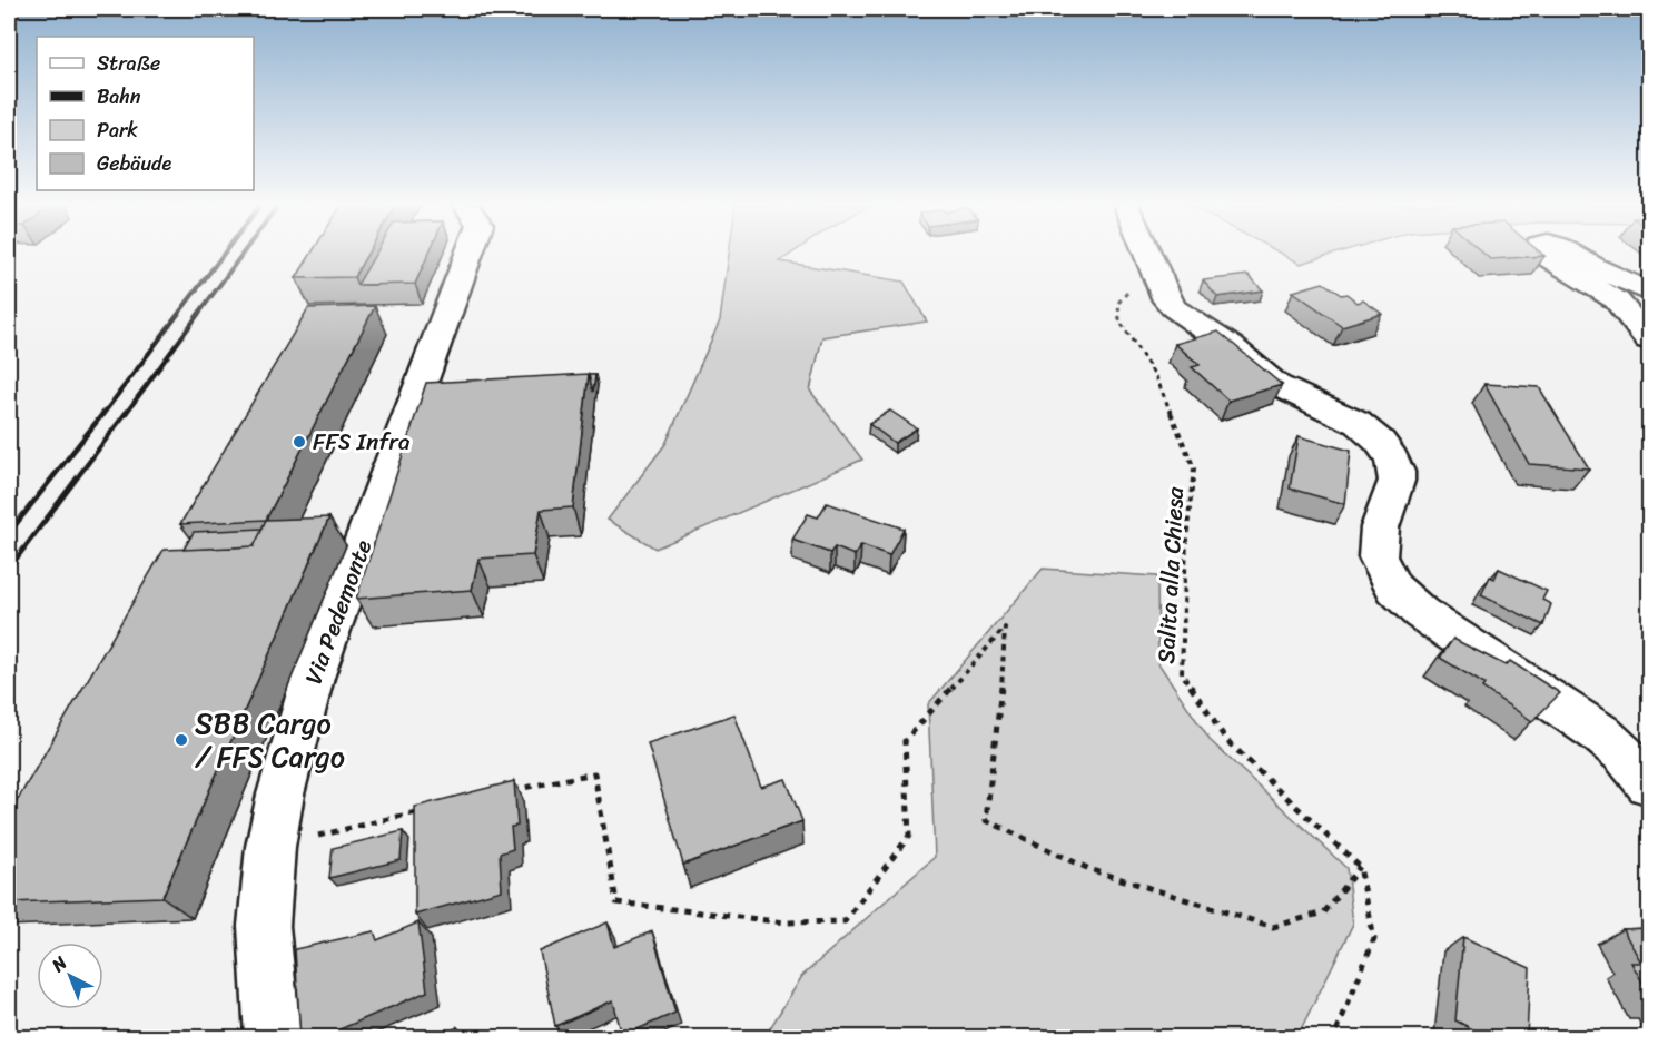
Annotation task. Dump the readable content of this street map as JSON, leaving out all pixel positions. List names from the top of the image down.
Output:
{
  "streets": {
    "street": ["Via Pedemonte"],
    "path": ["Salita alla Chiesa"]
  },
  "places": ["FFS Infra", "SBB Cargo / FFS Cargo"],
  "legend": [
    "Straße",
    "Bahn",
    "Park",
    "Gebäude"
  ],
  "north": "top left"
}
